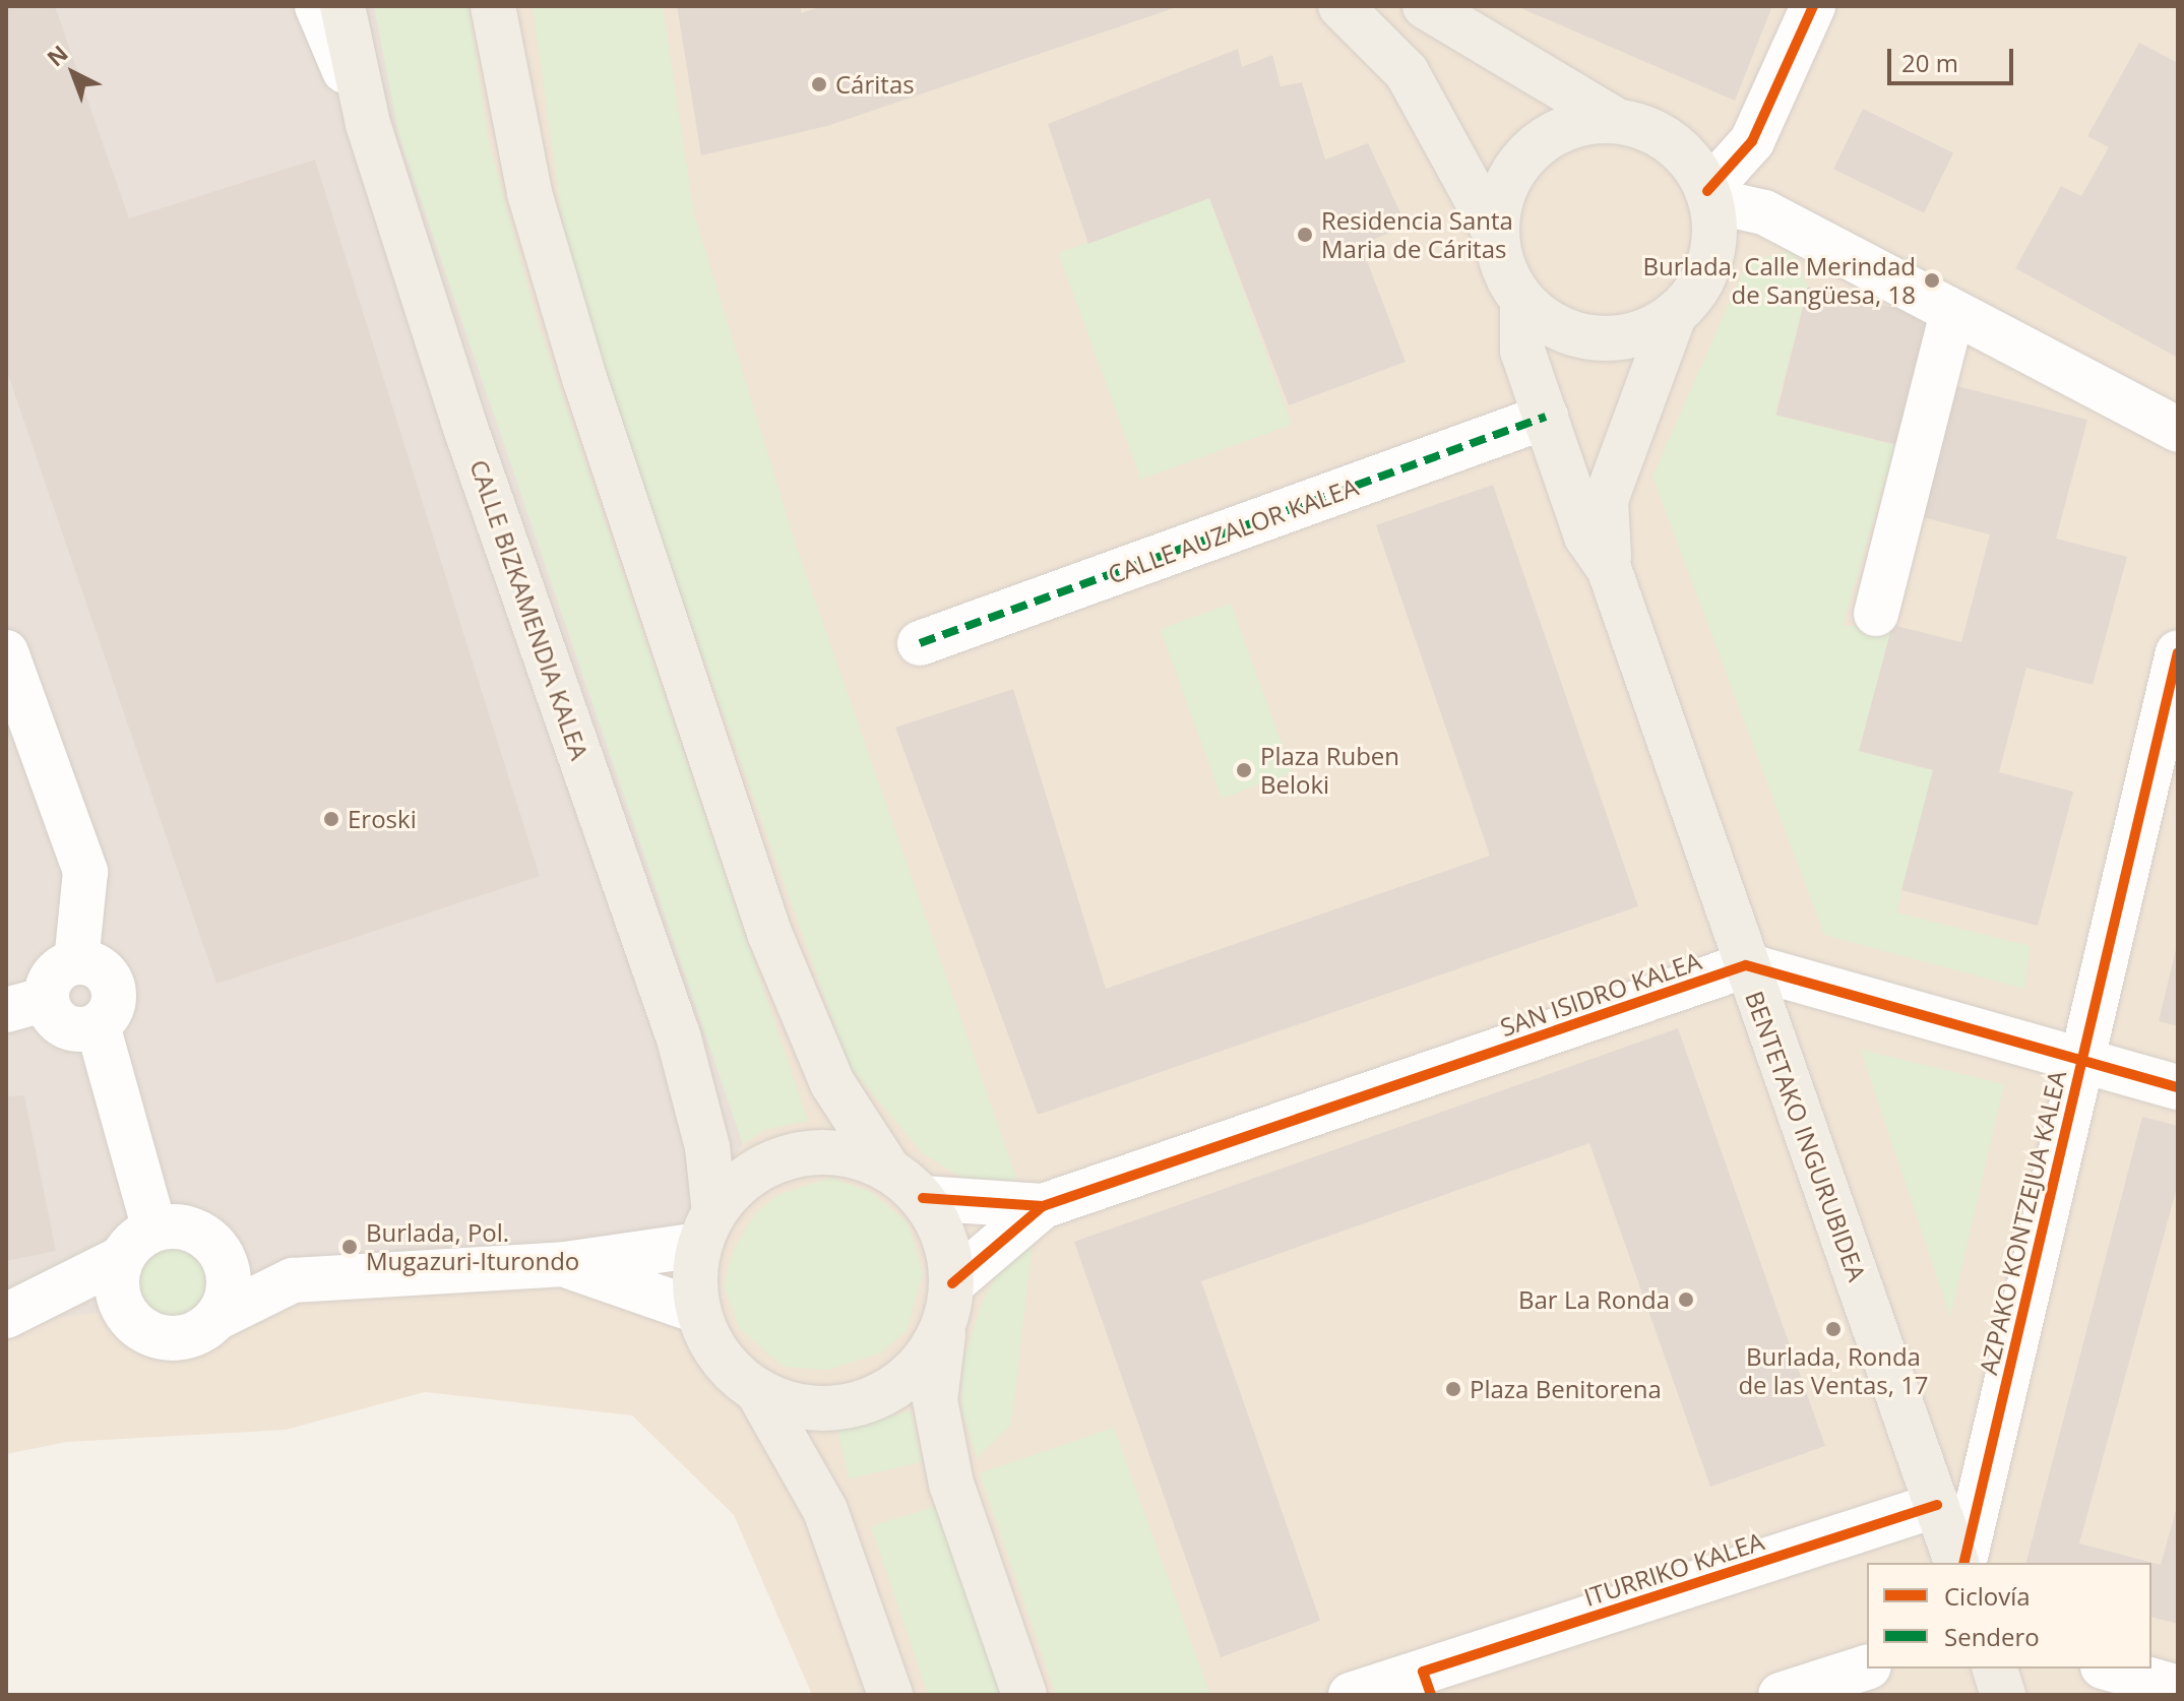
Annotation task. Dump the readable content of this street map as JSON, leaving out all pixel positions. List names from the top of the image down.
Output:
{
  "streets": {
    "main road": ["CALLE BIZKAMENDIA KALEA", "BENTETAKO INGURUBIDEA"],
    "street": [
      "CALLE AUZALOR KALEA",
      "SAN ISIDRO KALEA",
      "AZPAKO KONTZEJUA KALEA",
      "ITURRIKO KALEA"
    ]
  },
  "crossings": [
    ["CALLE AUZALOR KALEA", "BENTETAKO INGURUBIDEA"],
    ["CALLE BIZKAMENDIA KALEA", "SAN ISIDRO KALEA"],
    ["SAN ISIDRO KALEA", "BENTETAKO INGURUBIDEA"],
    ["BENTETAKO INGURUBIDEA", "ITURRIKO KALEA"]
  ],
  "places": [
    "Cáritas",
    "Residencia Santa Maria de Cáritas",
    "Burlada, Calle Merindad de Sangüesa, 18",
    "Plaza Ruben Beloki",
    "Eroski",
    "Burlada, Pol. Mugazuri-Iturondo",
    "Bar La Ronda",
    "Burlada, Ronda de las Ventas, 17",
    "Plaza Benitorena"
  ],
  "legend": ["Ciclovía", "Sendero"],
  "scale_bar": "20 m",
  "north": "top left"
}
